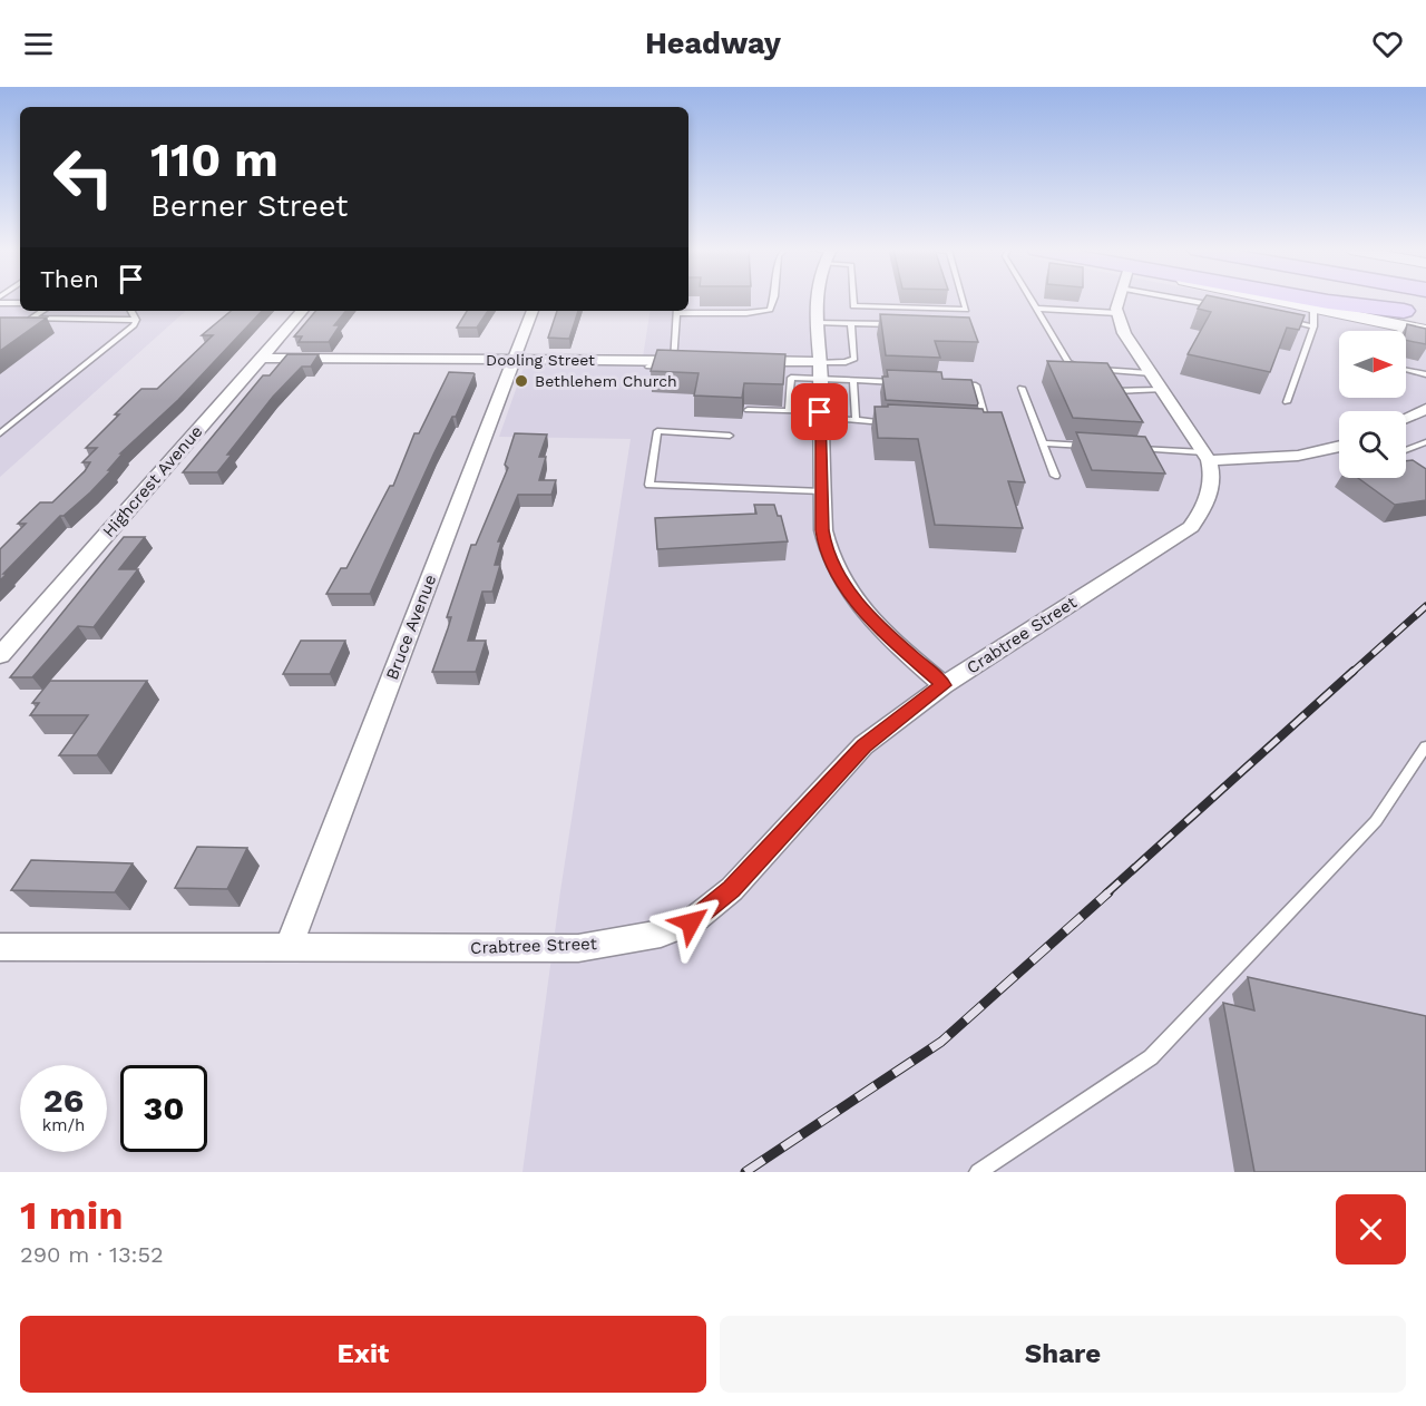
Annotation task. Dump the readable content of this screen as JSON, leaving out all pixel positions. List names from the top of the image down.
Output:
{
  "streets": {
    "street": [
      "Dooling Street",
      "Highcrest Avenue",
      "Bruce Avenue",
      "Crabtree Street"
    ]
  },
  "crossings": [
    ["Dooling Street", "Highcrest Avenue"],
    ["Dooling Street", "Bruce Avenue"],
    ["Bruce Avenue", "Crabtree Street"]
  ],
  "places": ["Bethlehem Church"],
  "north": "right",
  "page": {
    "header": "Headway",
    "turn": ["110 m", "Berner Street"],
    "then": "Then",
    "speed": "26 km/h",
    "limit": "30",
    "heading": ["1 min", "290 m · 13:52"],
    "buttons": ["Exit", "Share"]
  }
}
